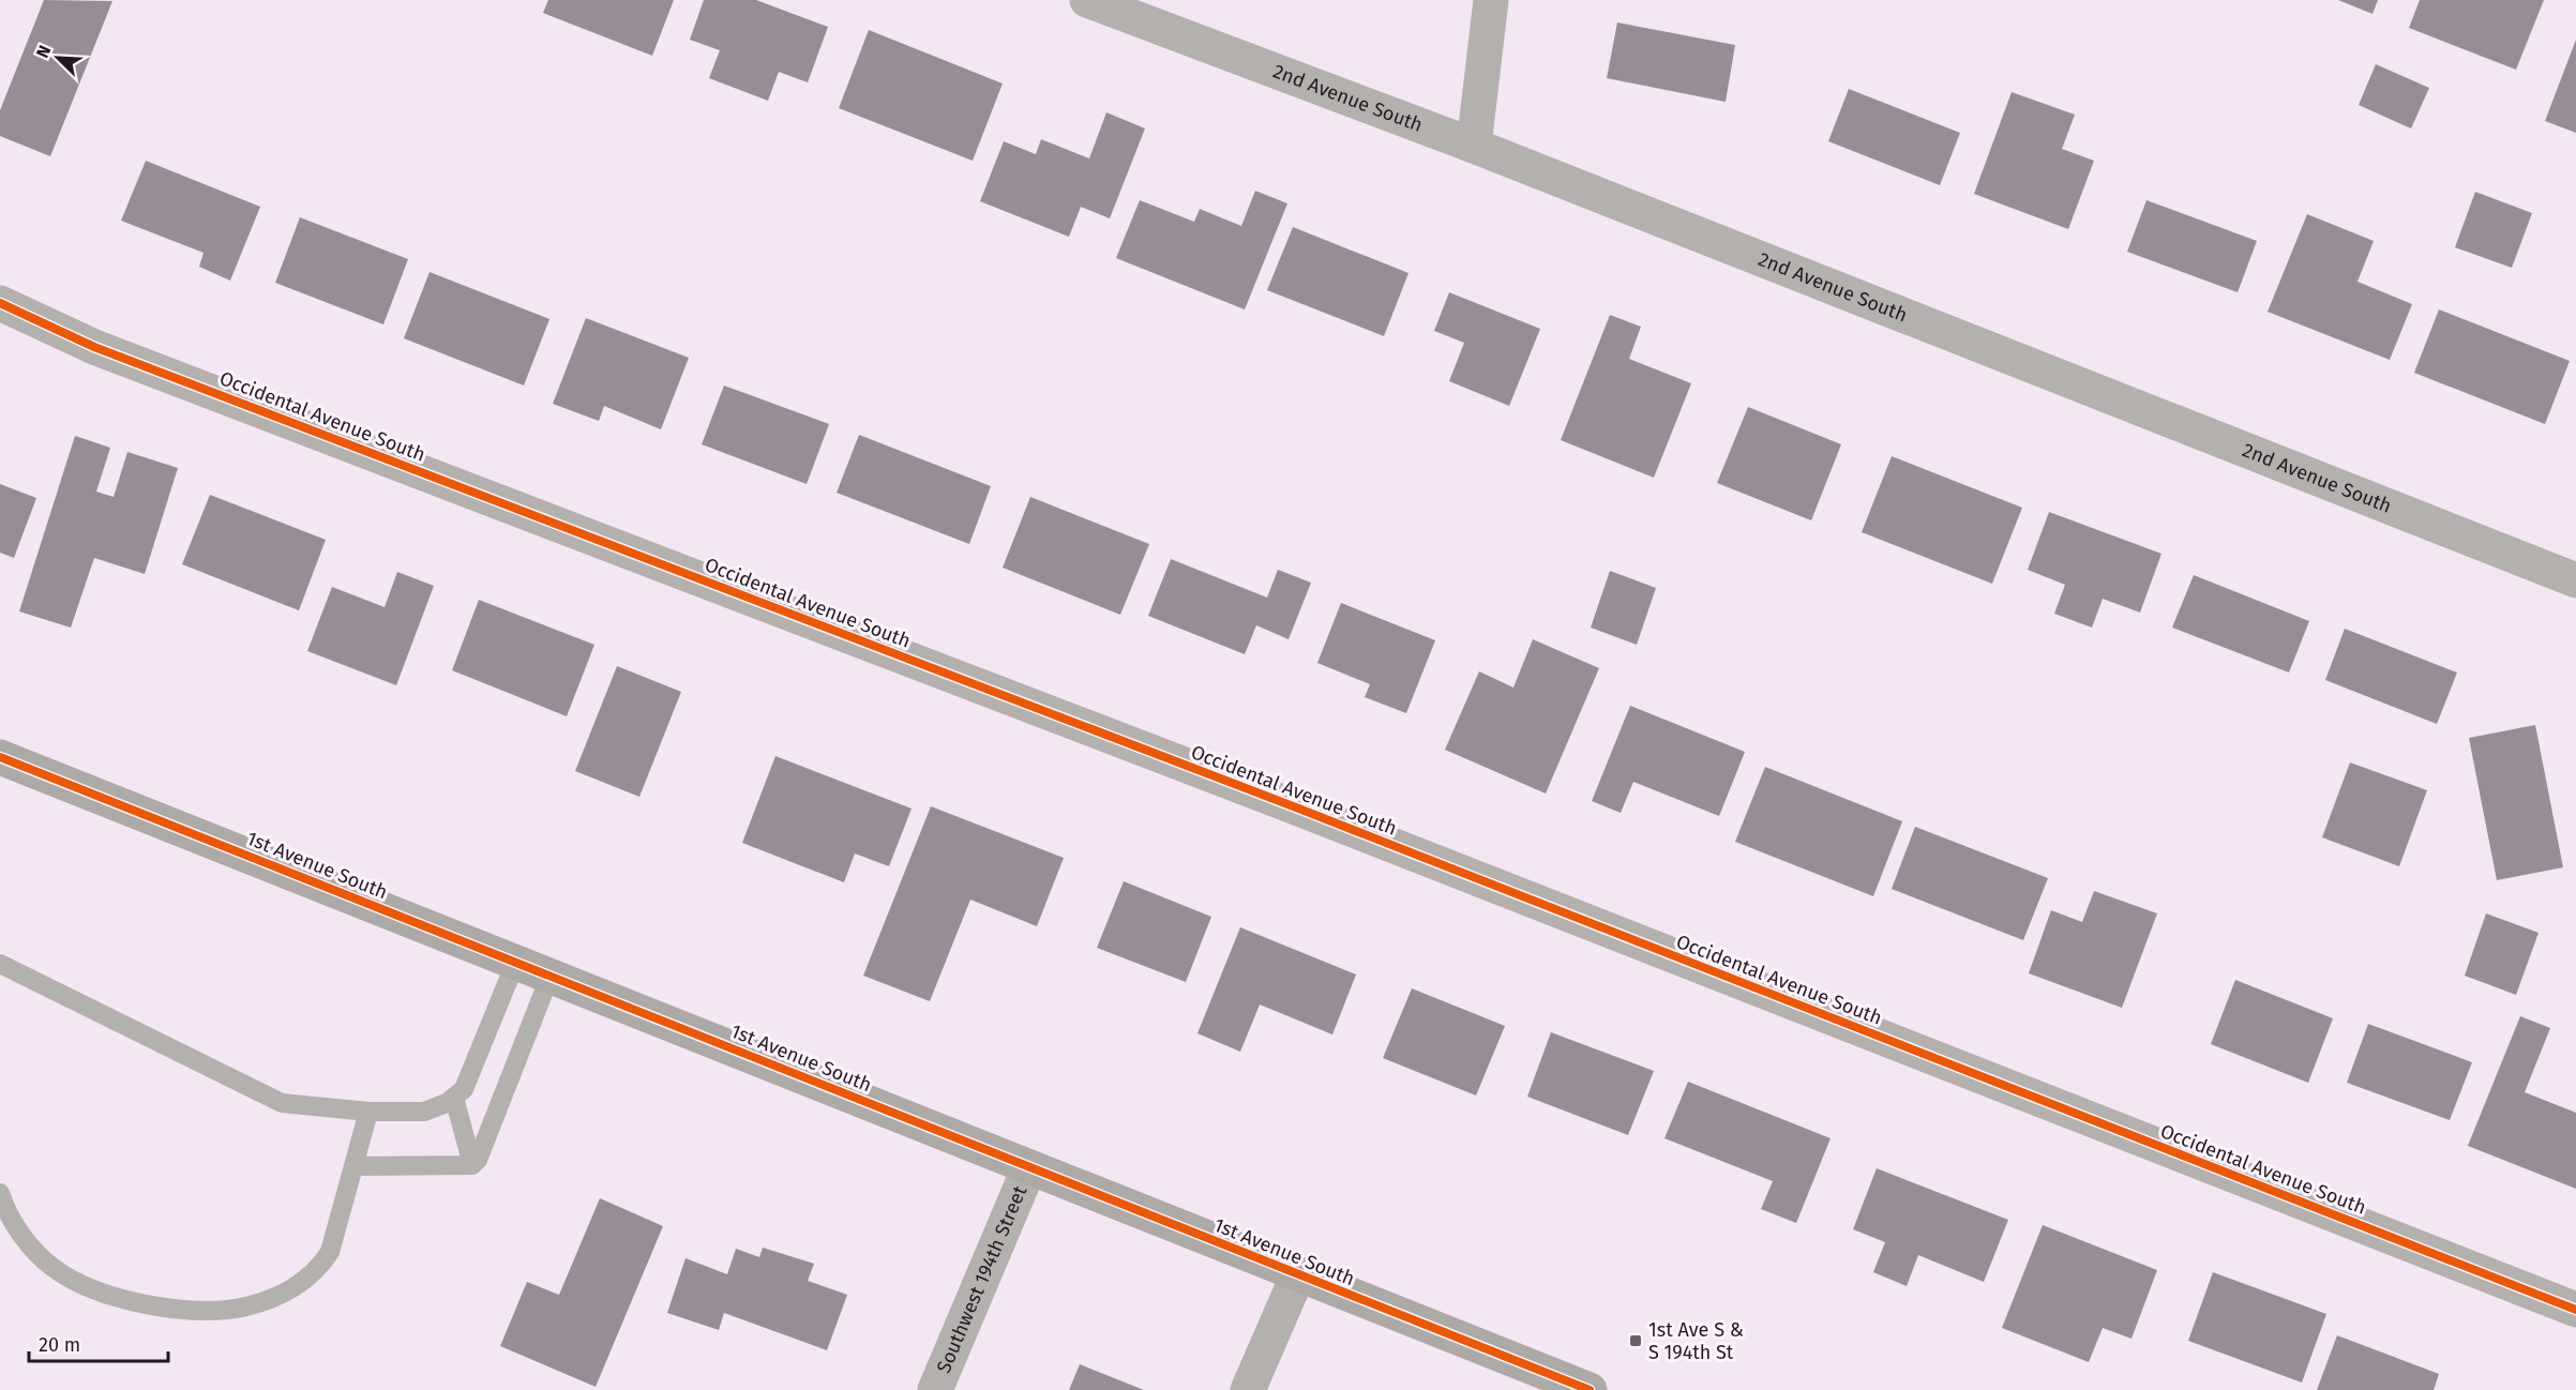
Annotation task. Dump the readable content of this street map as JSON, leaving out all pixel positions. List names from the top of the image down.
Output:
{
  "streets": {
    "main road": ["1st Avenue South"],
    "street": ["2nd Avenue South", "Occidental Avenue South", "Southwest 194th Street"]
  },
  "crossings": [
    ["1st Avenue South", "Southwest 194th Street"]
  ],
  "places": {
    "transit": ["1st Ave S & S 194th St"]
  },
  "scale_bar": "20 m",
  "north": "top left"
}
